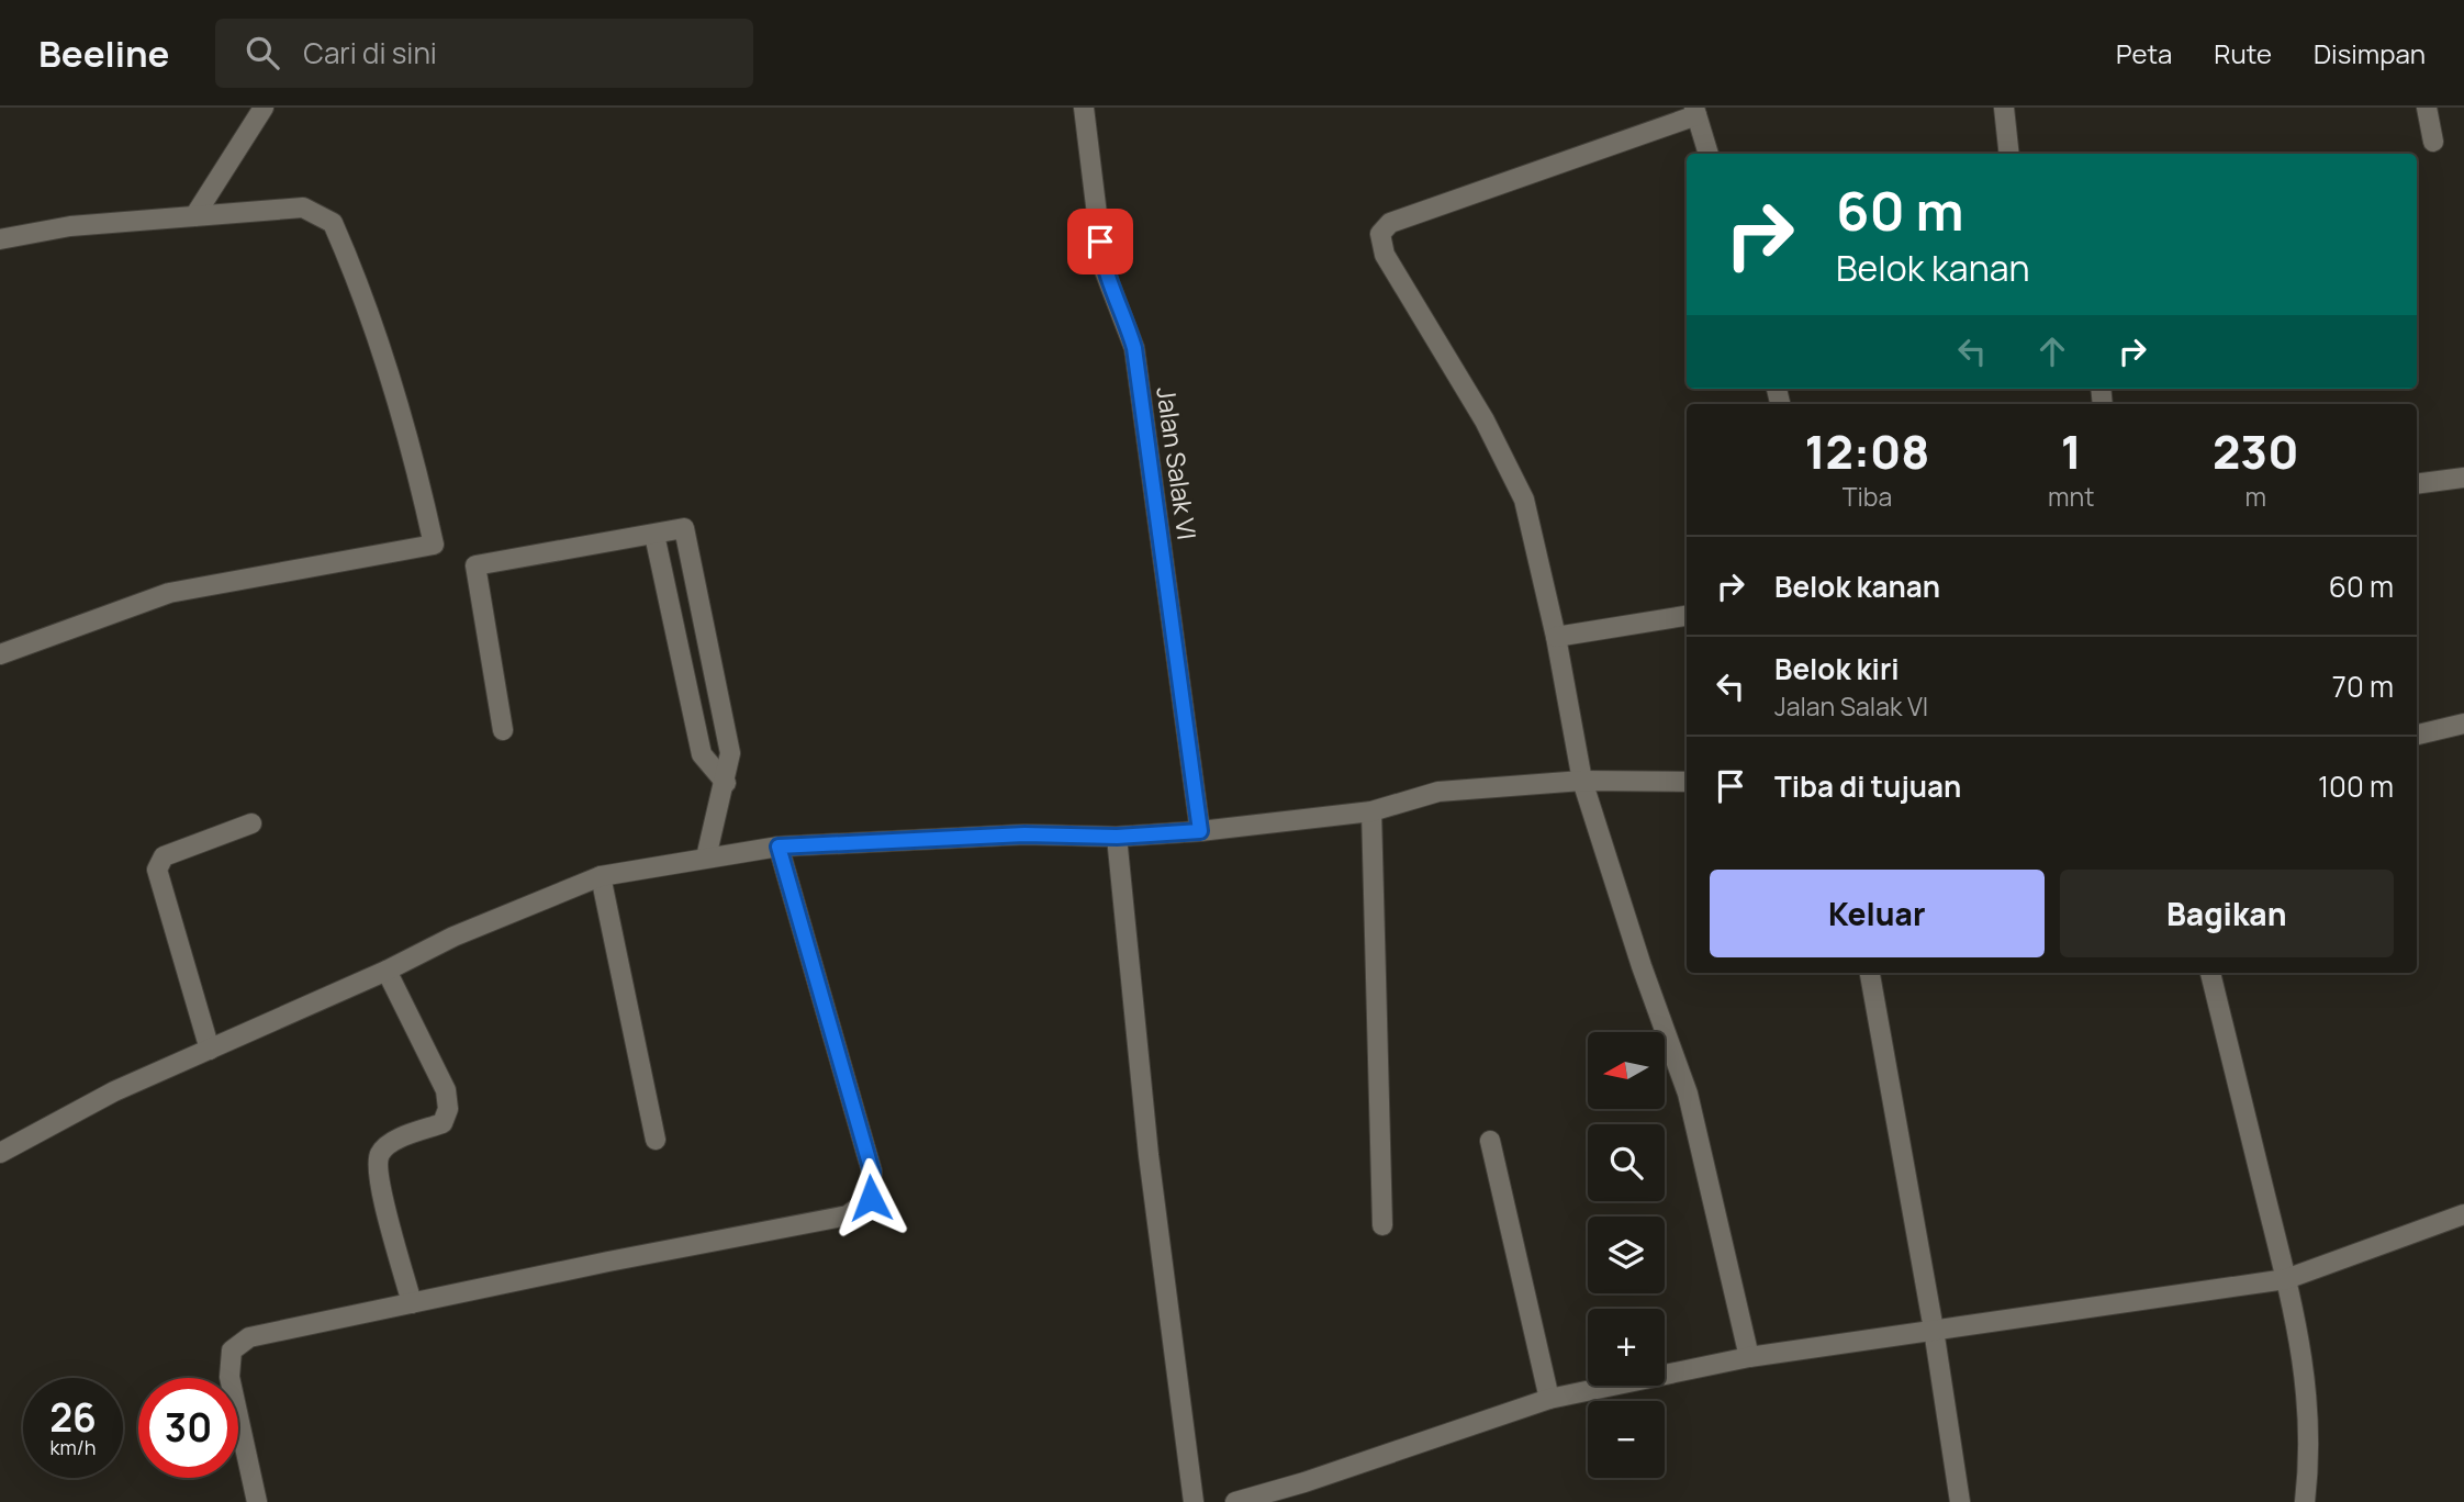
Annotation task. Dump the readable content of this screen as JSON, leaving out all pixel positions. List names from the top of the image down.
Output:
{
  "streets": {
    "street": ["Jalan Salak VI"]
  },
  "north": "left",
  "page": {
    "header": "Beeline",
    "search": "Cari di sini",
    "nav": ["Peta", "Rute", "Disimpan"],
    "turn": ["60 m", "Belok kanan"],
    "eta": [
      "12:08",
      "Tiba",
      "1",
      "mnt",
      "230",
      "m"
    ],
    "list": [
      {
        "name": "Belok kanan",
        "value": "60 m"
      },
      {
        "name": "Belok kiri",
        "note": "Jalan Salak VI",
        "value": "70 m"
      },
      {
        "name": "Tiba di tujuan",
        "value": "100 m"
      }
    ],
    "buttons": ["Keluar", "Bagikan"],
    "map_buttons": ["+", "−"],
    "speed": "26 km/h",
    "limit": "30"
  }
}
